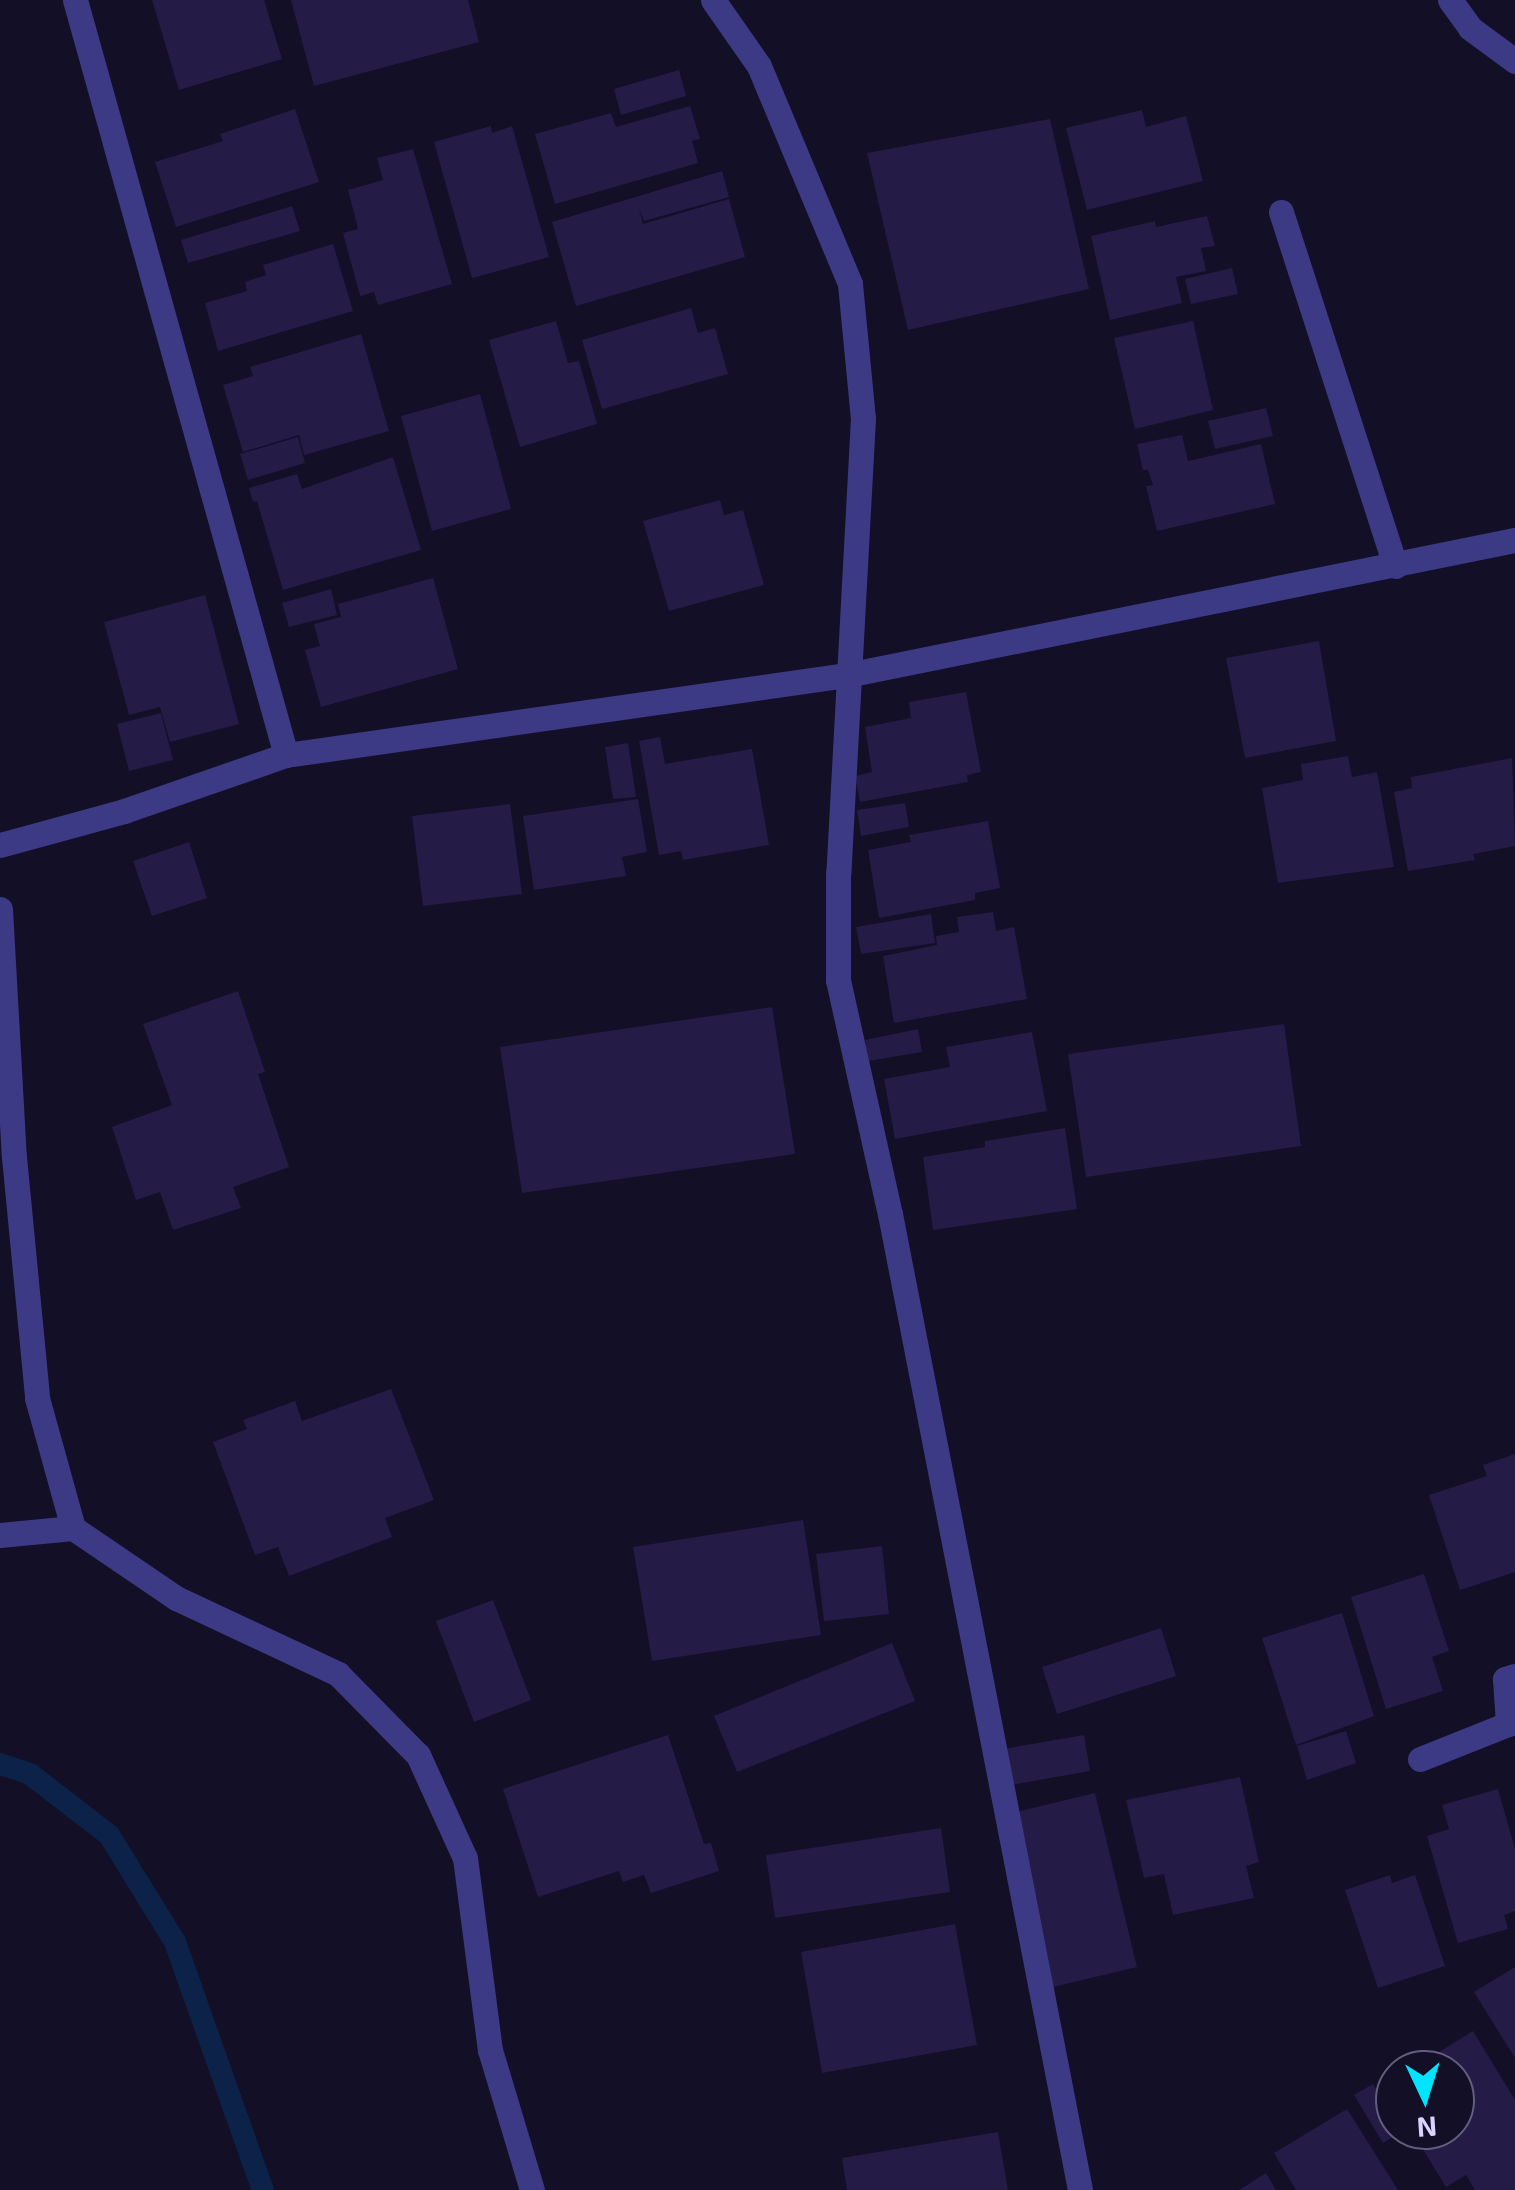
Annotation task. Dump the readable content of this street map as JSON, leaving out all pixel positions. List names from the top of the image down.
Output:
{
  "north": "bottom"
}
